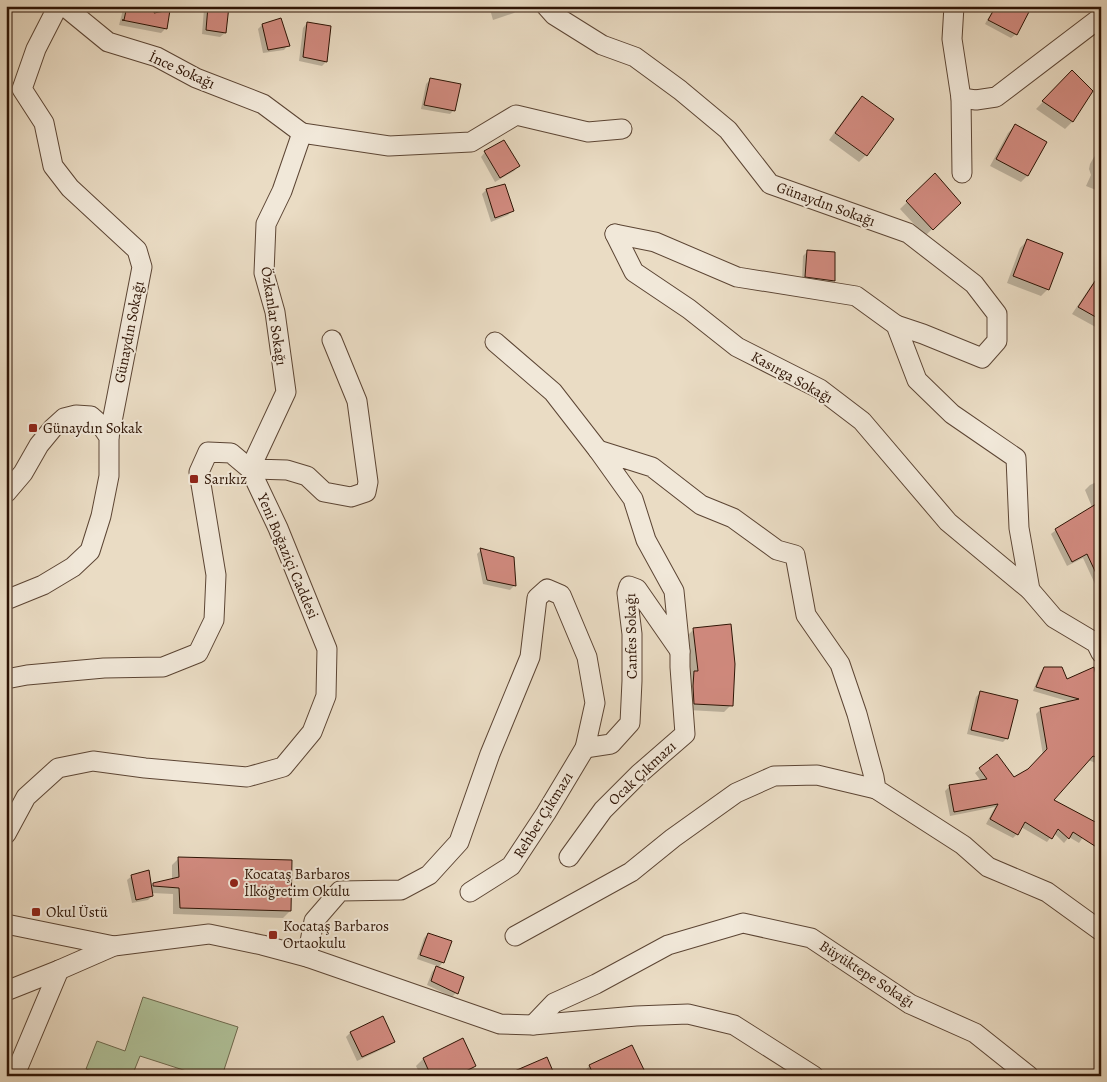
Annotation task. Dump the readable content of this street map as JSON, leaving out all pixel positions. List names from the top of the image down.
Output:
{
  "streets": {
    "street": [
      "İnce Sokağı",
      "Günaydın Sokağı",
      "Özkanlar Sokağı",
      "Kasırga Sokağı",
      "Yeni Boğaziçi Caddesi",
      "Canfes Sokağı",
      "Ocak Çıkmazı",
      "Rehber Çıkmazı",
      "Büyüktepe Sokağı"
    ]
  },
  "crossings": [
    ["İnce Sokağı", "Özkanlar Sokağı"],
    ["Günaydın Sokağı", "Kasırga Sokağı"],
    ["Özkanlar Sokağı", "Yeni Boğaziçi Caddesi"],
    ["Canfes Sokağı", "Ocak Çıkmazı"],
    ["Canfes Sokağı", "Rehber Çıkmazı"]
  ],
  "places": {
    "transit": [
      "Günaydın Sokak",
      "Sarıkız",
      "Okul Üstü",
      "Kocataş Barbaros Ortaokulu"
    ],
    "other": ["Kocataş Barbaros İlköğretim Okulu"]
  }
}
